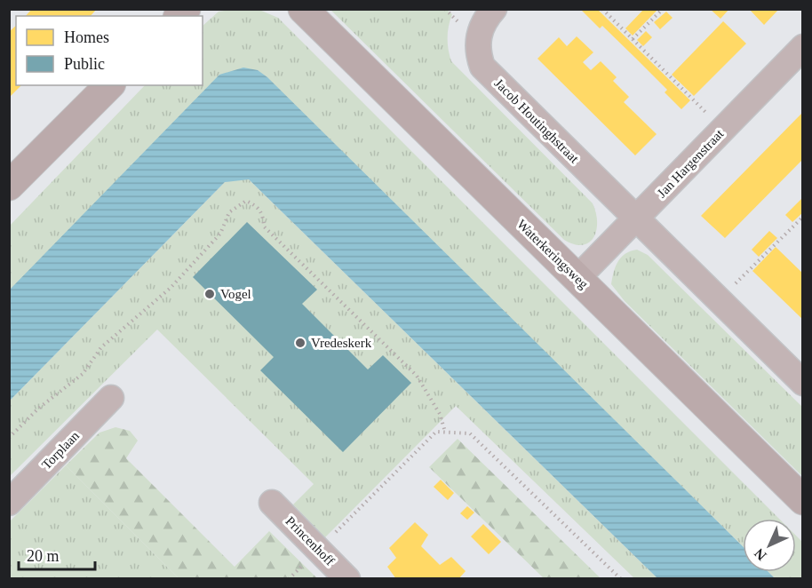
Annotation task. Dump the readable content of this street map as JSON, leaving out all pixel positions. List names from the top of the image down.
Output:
{
  "streets": {
    "street": [
      "Jacob Houtinghstraat",
      "Jan Hargenstraat",
      "Waterkeringsweg",
      "Torplaan",
      "Princenhoff"
    ]
  },
  "crossings": [
    ["Jacob Houtinghstraat", "Jan Hargenstraat"],
    ["Jan Hargenstraat", "Waterkeringsweg"]
  ],
  "places": ["Vogel", "Vredeskerk"],
  "legend": ["Homes", "Public"],
  "scale_bar": "20 m",
  "north": "bottom left"
}
